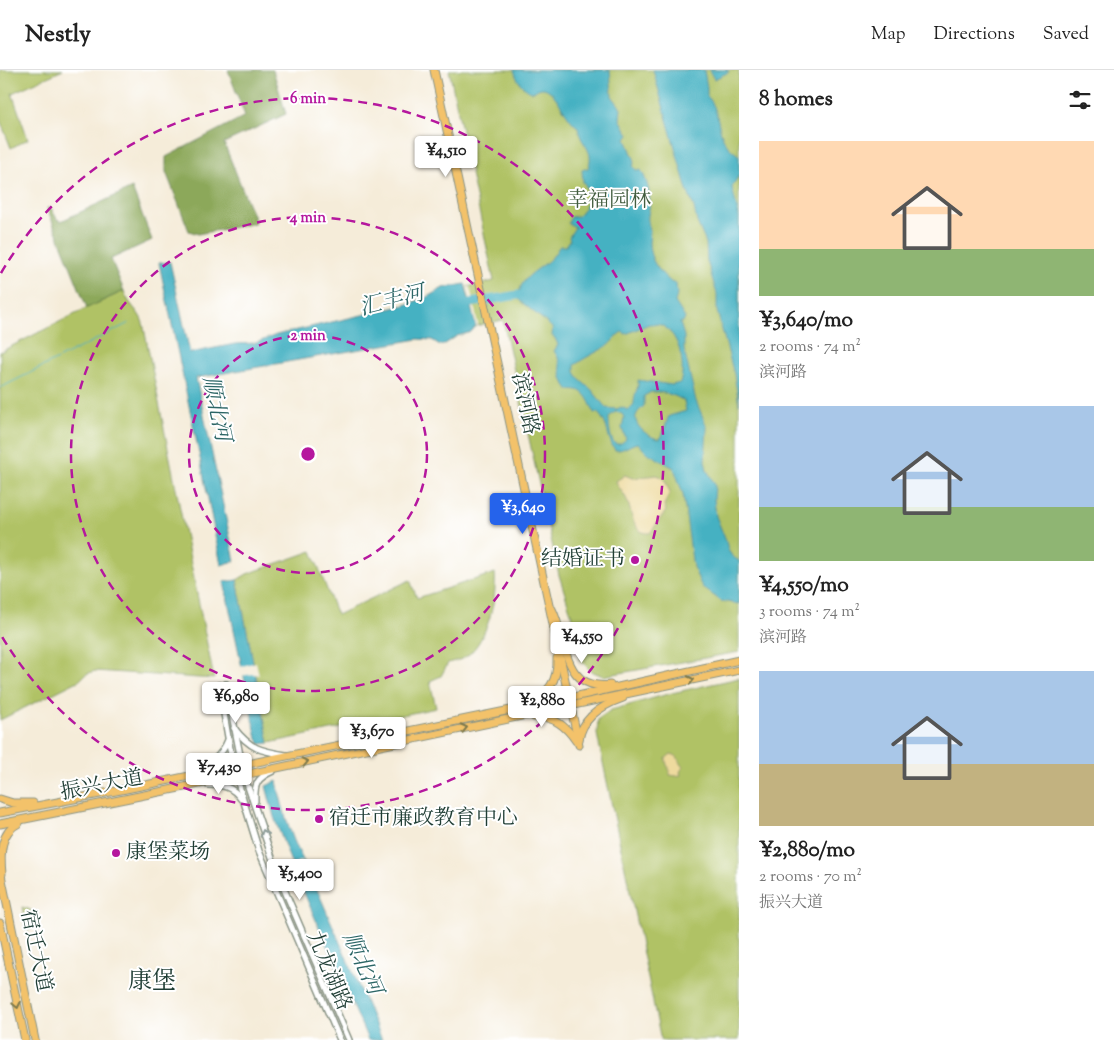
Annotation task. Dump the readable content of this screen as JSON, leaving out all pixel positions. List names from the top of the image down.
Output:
{
  "streets": {
    "main road": ["滨河路", "振兴大道", "宿迁大道"],
    "street": ["九龙湖路"]
  },
  "crossings": [
    ["滨河路", "振兴大道"],
    ["振兴大道", "九龙湖路"]
  ],
  "districts": ["康堡"],
  "water": ["汇丰河", "顺北河"],
  "parks": ["幸福园林"],
  "places": ["结婚证书", "宿迁市廉政教育中心", "康堡菜场"],
  "page": {
    "header": "Nestly",
    "nav": ["Map", "Directions", "Saved"],
    "heading": "8 homes",
    "list": [
      {
        "name": "¥3,640/mo",
        "note": "2 rooms · 74 m² · 滨河路"
      },
      {
        "name": "¥4,550/mo",
        "note": "3 rooms · 74 m² · 滨河路"
      },
      {
        "name": "¥2,880/mo",
        "note": "2 rooms · 70 m² · 振兴大道"
      }
    ],
    "price": [
      "¥4,510",
      "¥3,640",
      "¥4,550",
      "¥6,980",
      "¥2,880",
      "¥3,670",
      "¥7,430",
      "¥5,400"
    ]
  },
  "rings": ["6 min", "4 min", "2 min"]
}
